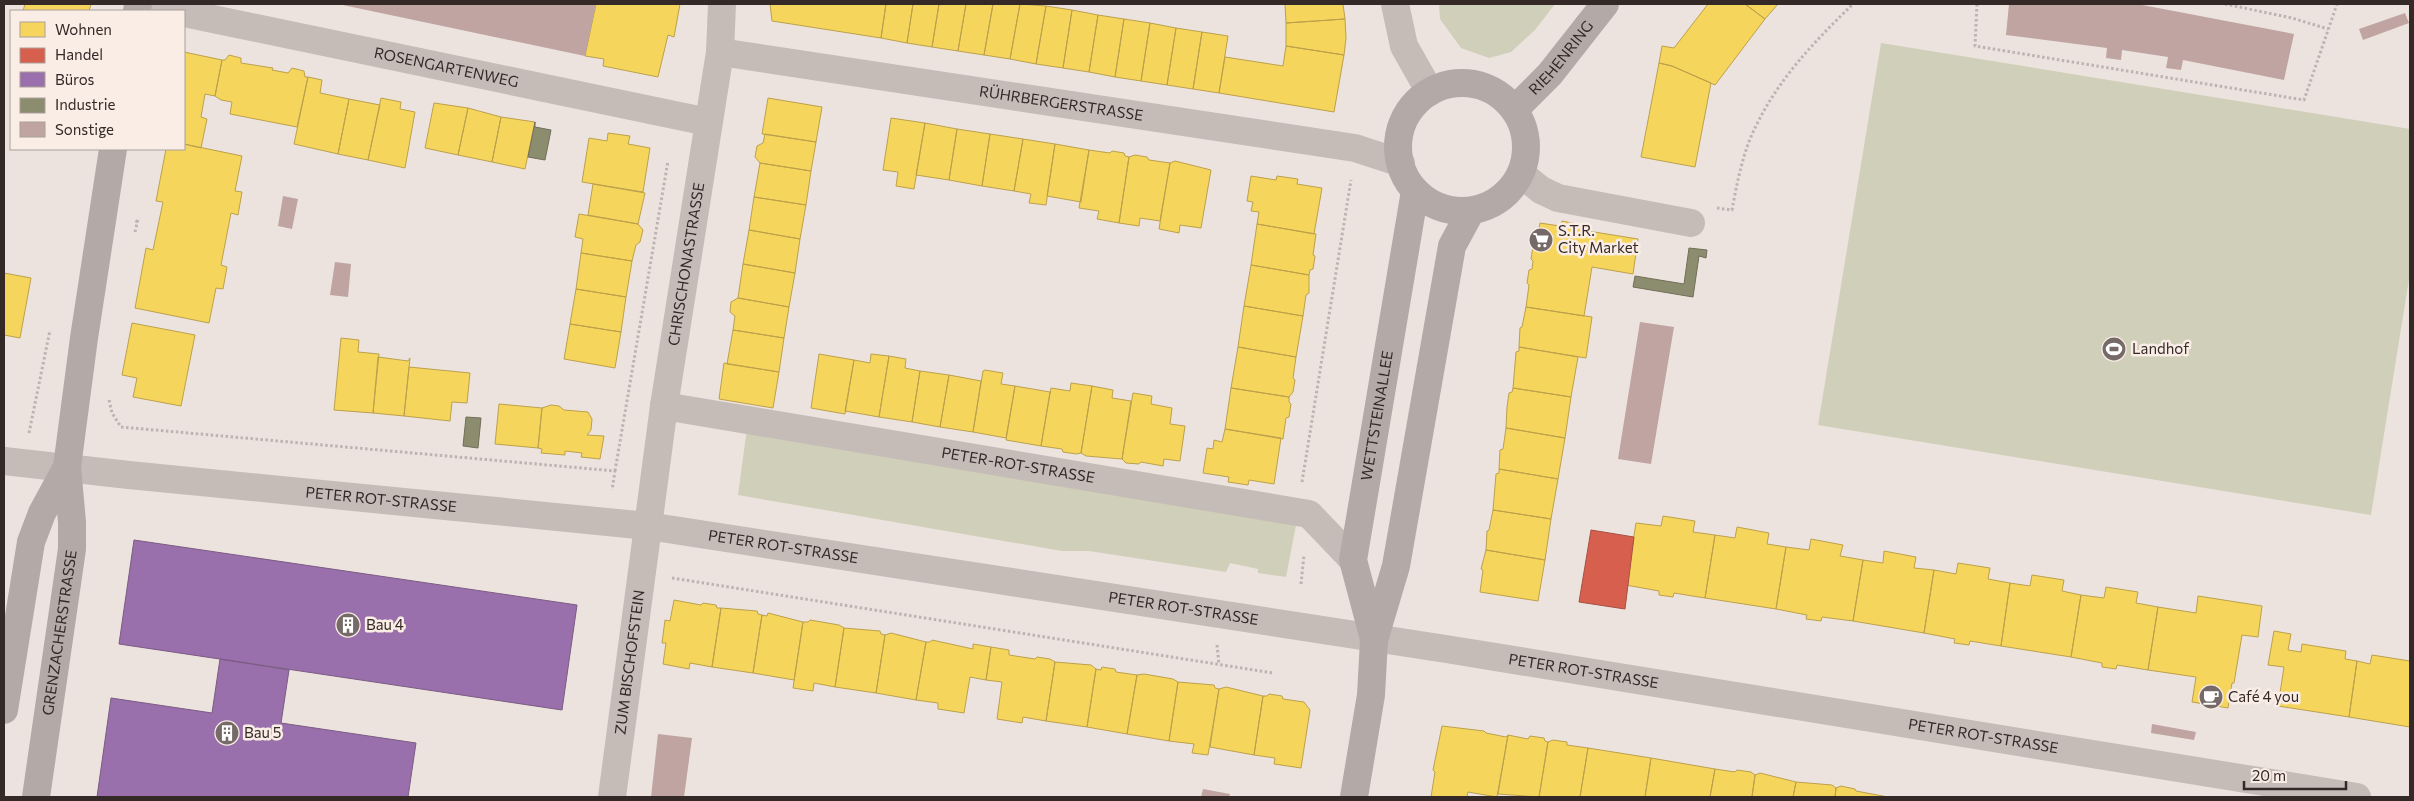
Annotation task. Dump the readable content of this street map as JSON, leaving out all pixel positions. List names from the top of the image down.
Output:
{
  "streets": {
    "main road": ["RIEHENRING", "WETTSTEINALLEE", "GRENZACHERSTRASSE"],
    "street": [
      "ROSENGARTENWEG",
      "RÜHRBERGERSTRASSE",
      "CHRISCHONASTRASSE",
      "PETER-ROT-STRASSE",
      "PETER ROT-STRASSE",
      "ZUM BISCHOFSTEIN"
    ]
  },
  "crossings": [
    ["RIEHENRING", "RÜHRBERGERSTRASSE"],
    ["RIEHENRING", "WETTSTEINALLEE"],
    ["ROSENGARTENWEG", "CHRISCHONASTRASSE"],
    ["RÜHRBERGERSTRASSE", "CHRISCHONASTRASSE"],
    ["RÜHRBERGERSTRASSE", "WETTSTEINALLEE"],
    ["CHRISCHONASTRASSE", "PETER-ROT-STRASSE"],
    ["CHRISCHONASTRASSE", "PETER ROT-STRASSE"],
    ["CHRISCHONASTRASSE", "ZUM BISCHOFSTEIN"],
    ["WETTSTEINALLEE", "PETER ROT-STRASSE"],
    ["PETER ROT-STRASSE", "GRENZACHERSTRASSE"],
    ["PETER ROT-STRASSE", "ZUM BISCHOFSTEIN"]
  ],
  "places": {
    "supermarket": ["S.T.R. City Market"],
    "sports": ["Landhof"],
    "building": ["Bau 4", "Bau 5"],
    "cafe": ["Café 4 you"]
  },
  "legend": [
    "Wohnen",
    "Handel",
    "Büros",
    "Industrie",
    "Sonstige"
  ],
  "scale_bar": "20 m"
}
